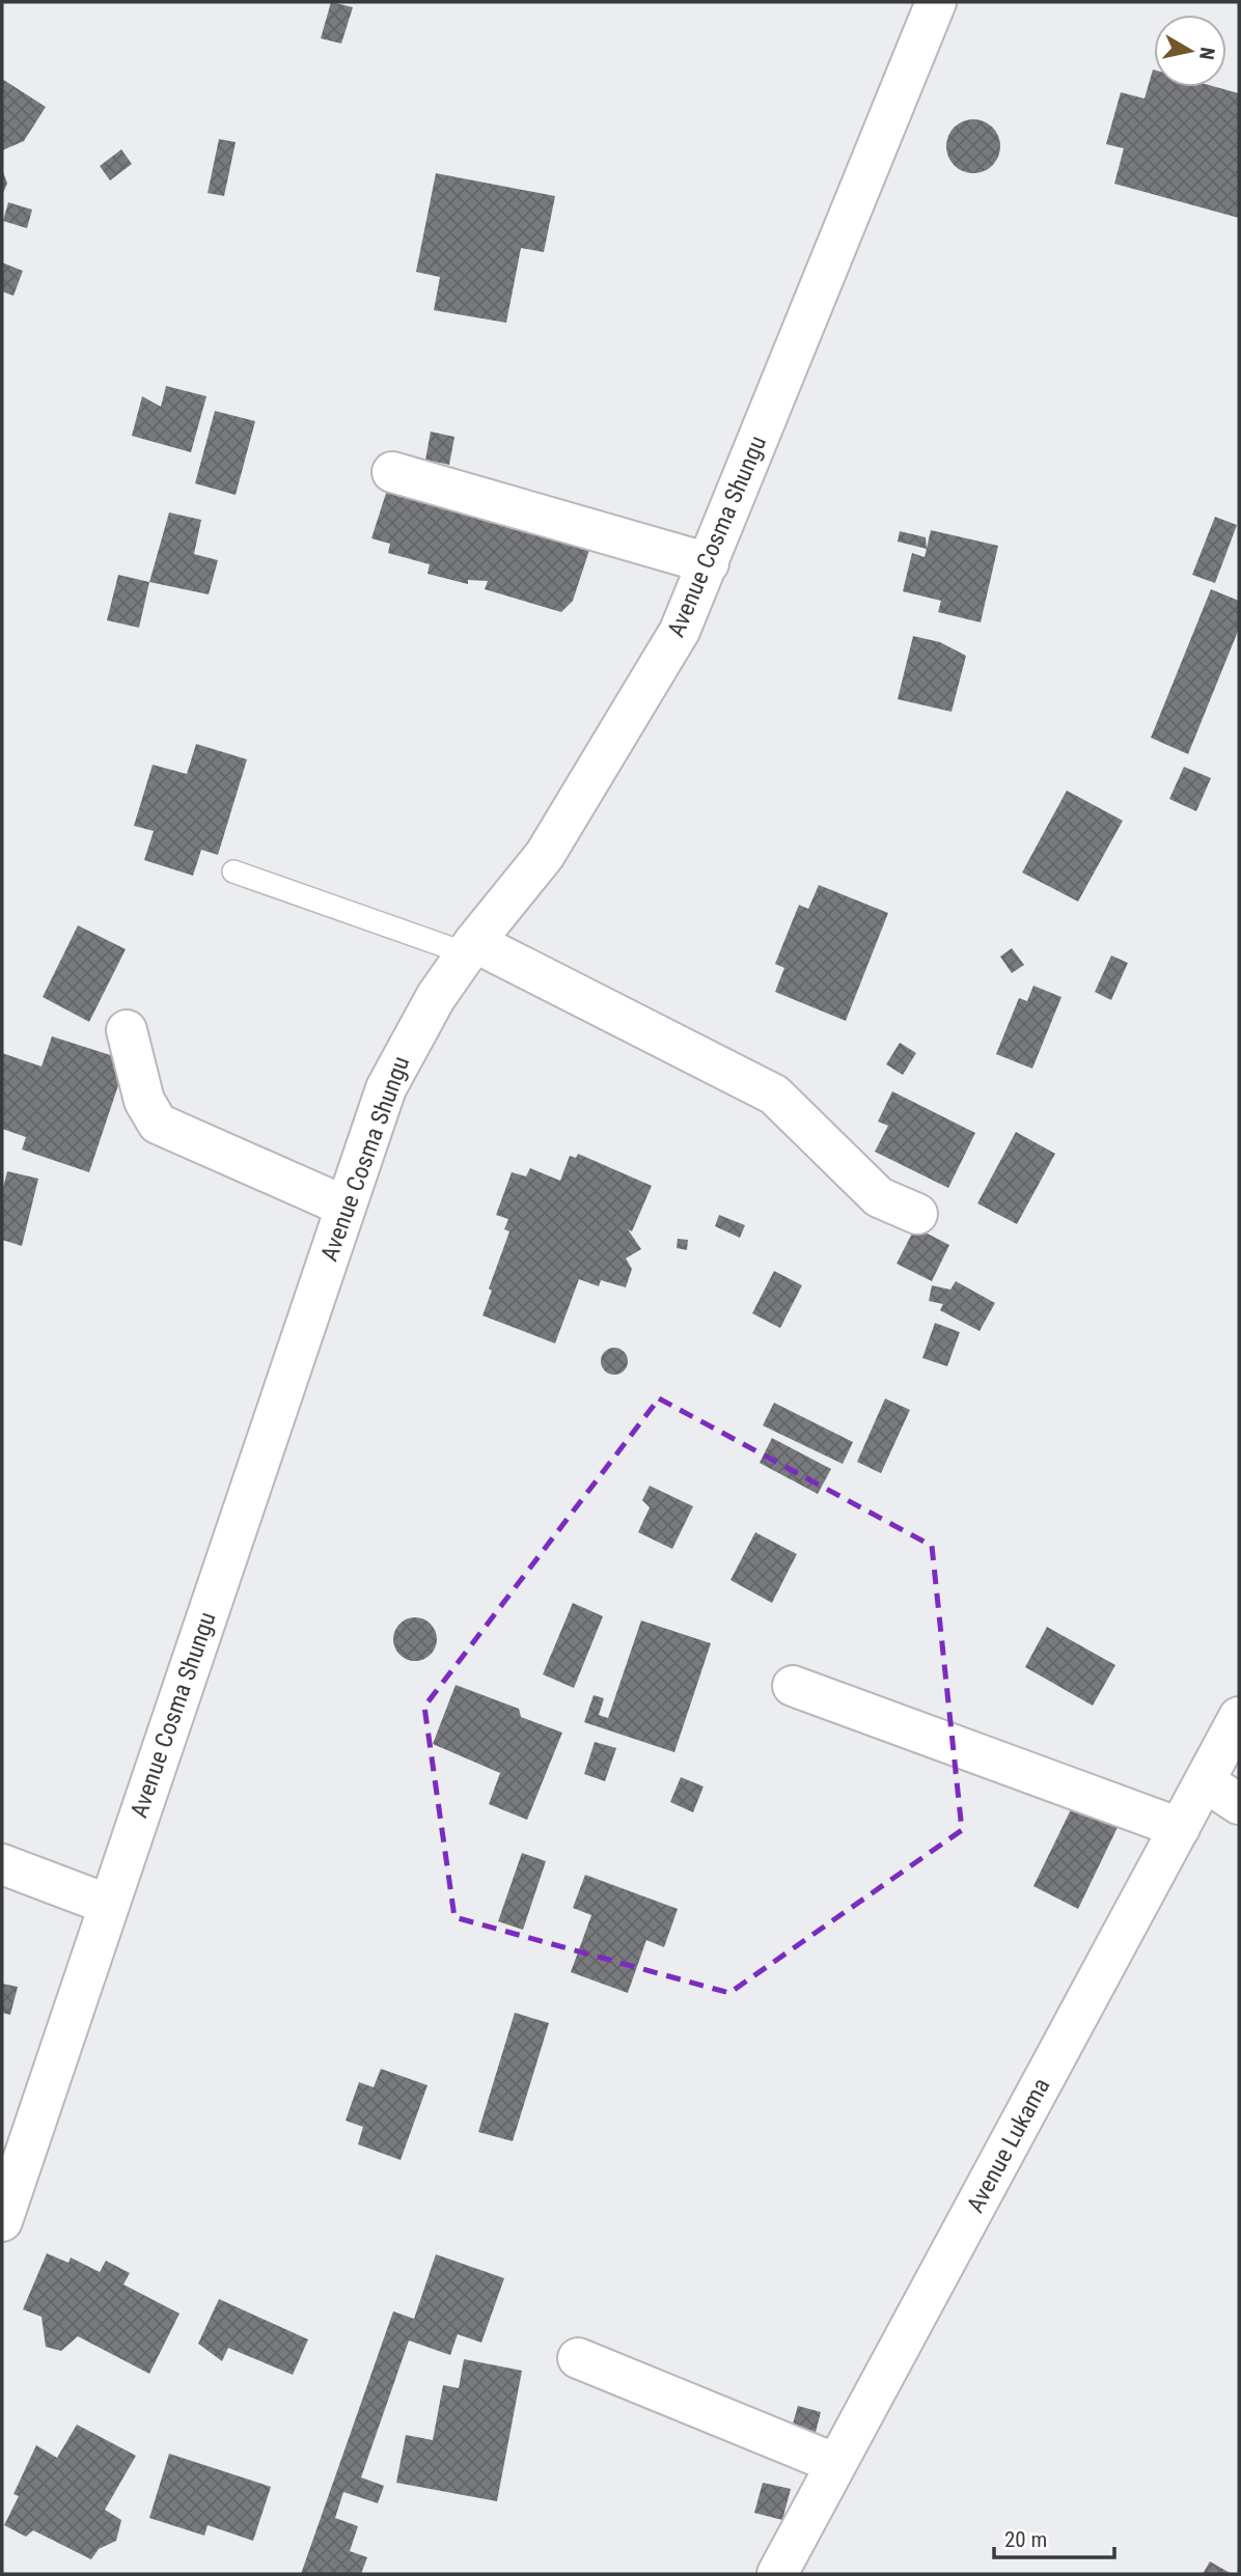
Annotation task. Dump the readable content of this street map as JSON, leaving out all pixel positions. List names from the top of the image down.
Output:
{
  "streets": {
    "street": ["Avenue Cosma Shungu", "Avenue Lukama"]
  },
  "scale_bar": "20 m",
  "north": "right"
}
